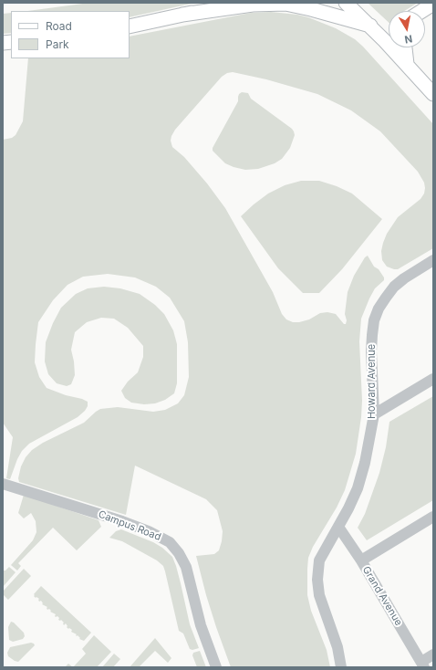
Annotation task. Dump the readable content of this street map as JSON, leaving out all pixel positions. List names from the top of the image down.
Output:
{
  "streets": {
    "street": ["Howard Avenue", "Campus Road", "Grand Avenue"]
  },
  "crossings": [
    ["Howard Avenue", "Grand Avenue"]
  ],
  "legend": ["Road", "Park"],
  "north": "bottom"
}
